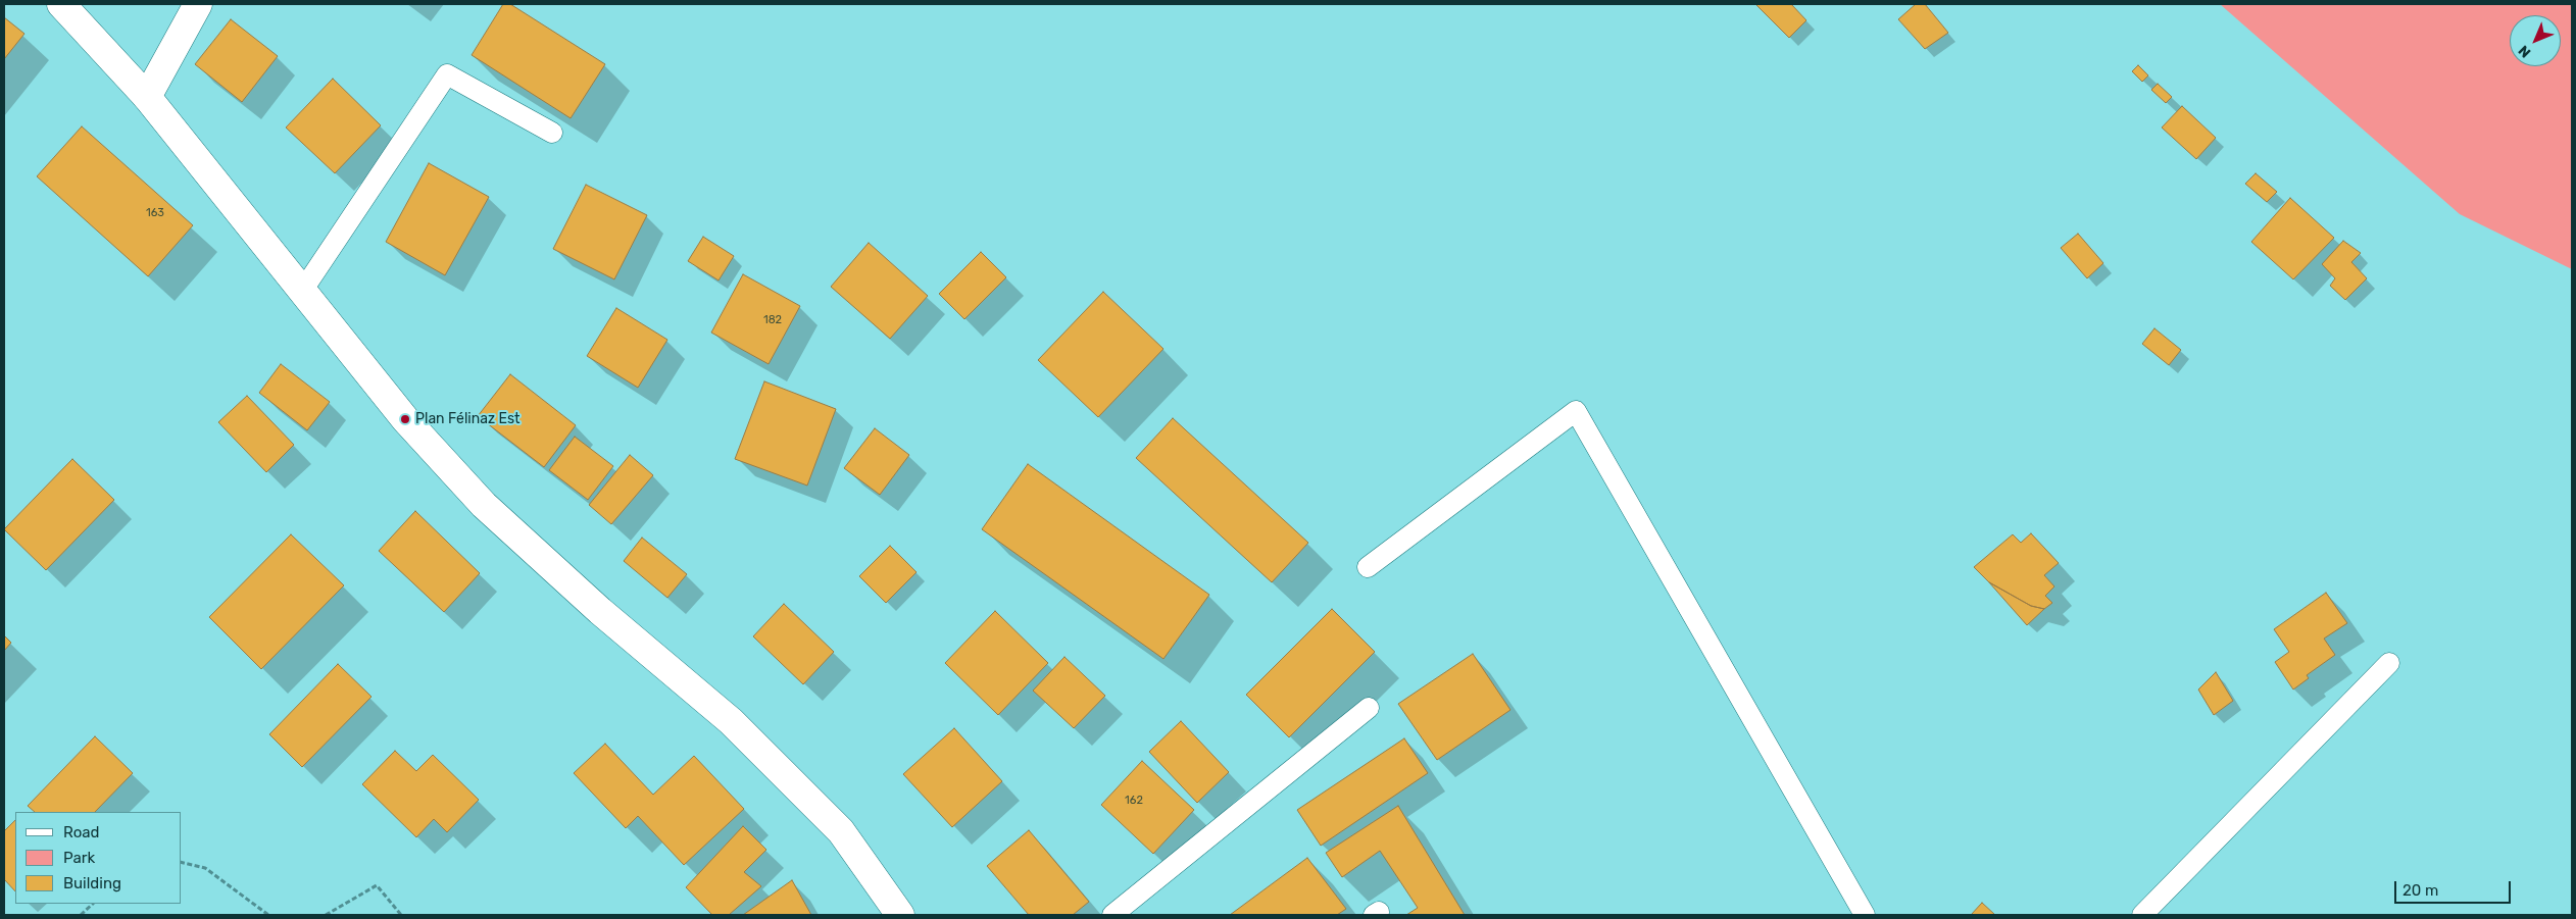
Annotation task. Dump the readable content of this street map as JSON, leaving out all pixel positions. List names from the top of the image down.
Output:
{
  "places": ["Plan Félinaz Est"],
  "house_numbers": ["163", "182", "162"],
  "legend": ["Road", "Park", "Building"],
  "scale_bar": "20 m",
  "north": "bottom left"
}
